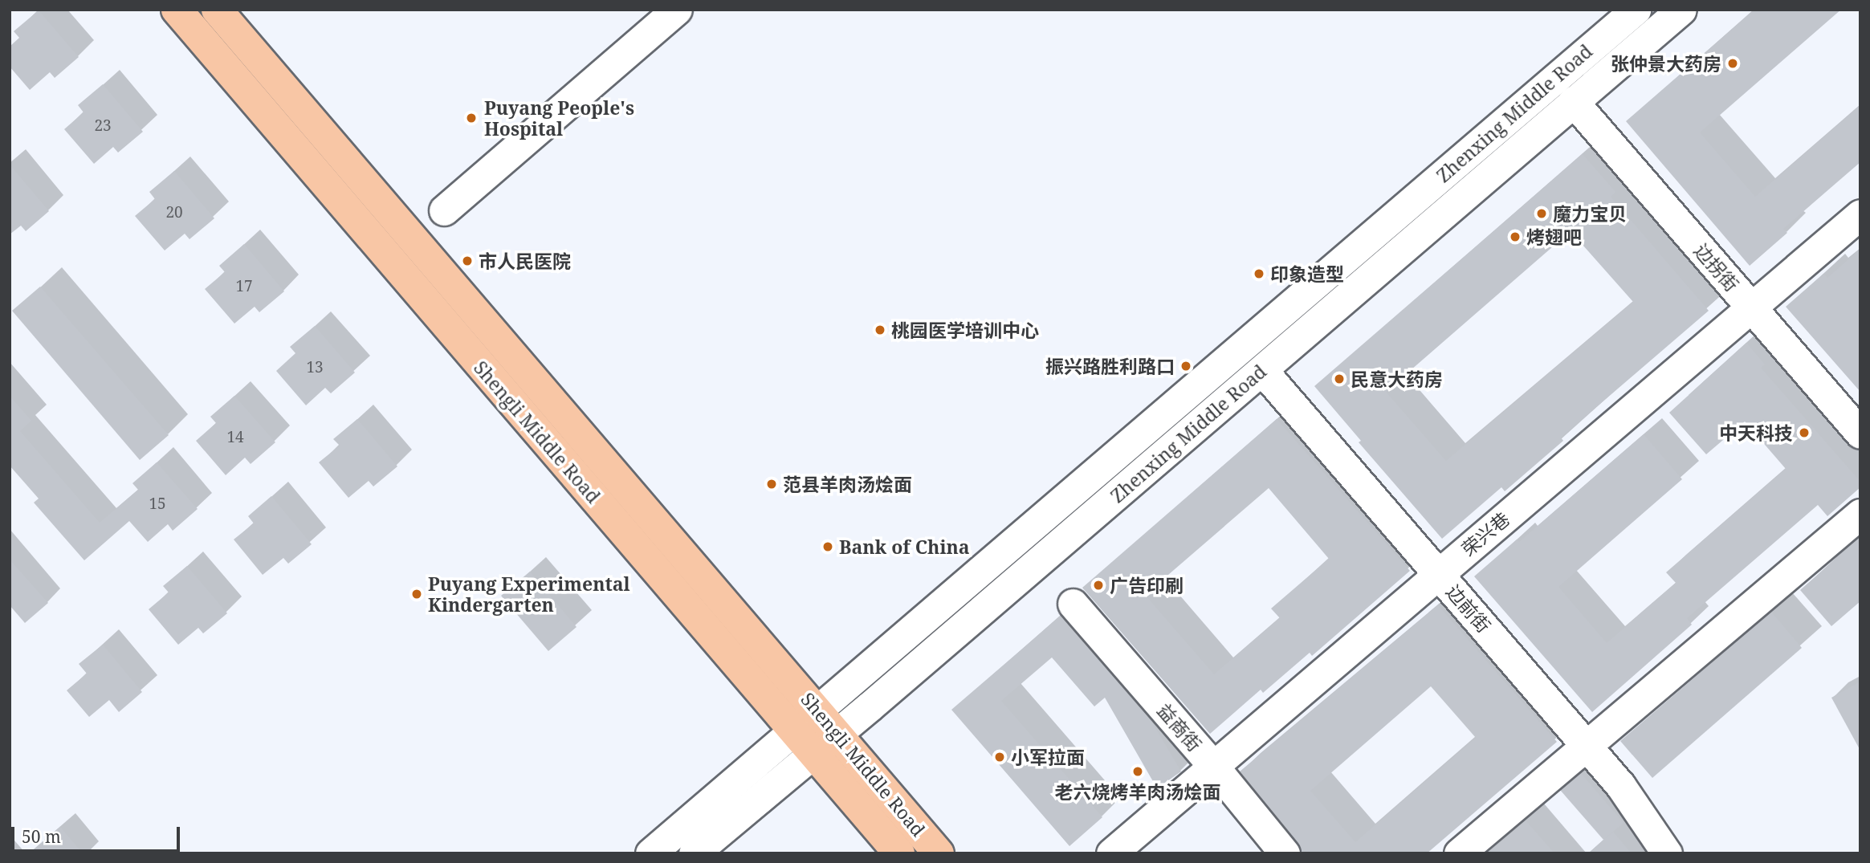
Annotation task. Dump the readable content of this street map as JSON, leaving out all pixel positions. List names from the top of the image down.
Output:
{
  "streets": {
    "main road": ["Shengli Middle Road"],
    "street": [
      "Zhenxing Middle Road",
      "边拐街",
      "荣兴巷",
      "边前街",
      "益商街"
    ]
  },
  "crossings": [
    ["Zhenxing Middle Road", "边拐街"],
    ["Zhenxing Middle Road", "Shengli Middle Road"],
    ["Zhenxing Middle Road", "边前街"],
    ["边拐街", "荣兴巷"],
    ["荣兴巷", "边前街"],
    ["荣兴巷", "益商街"]
  ],
  "places": [
    "张仲景大药房",
    "Puyang People's Hospital",
    "魔力宝贝",
    "烤翅吧",
    "市人民医院",
    "印象造型",
    "桃园医学培训中心",
    "振兴路胜利路口",
    "民意大药房",
    "中天科技",
    "范县羊肉汤烩面",
    "Bank of China",
    "广告印刷",
    "Puyang Experimental Kindergarten",
    "小军拉面",
    "老六烧烤羊肉汤烩面"
  ],
  "house_numbers": [
    "23",
    "20",
    "17",
    "13",
    "14",
    "15"
  ],
  "scale_bar": "50 m"
}
